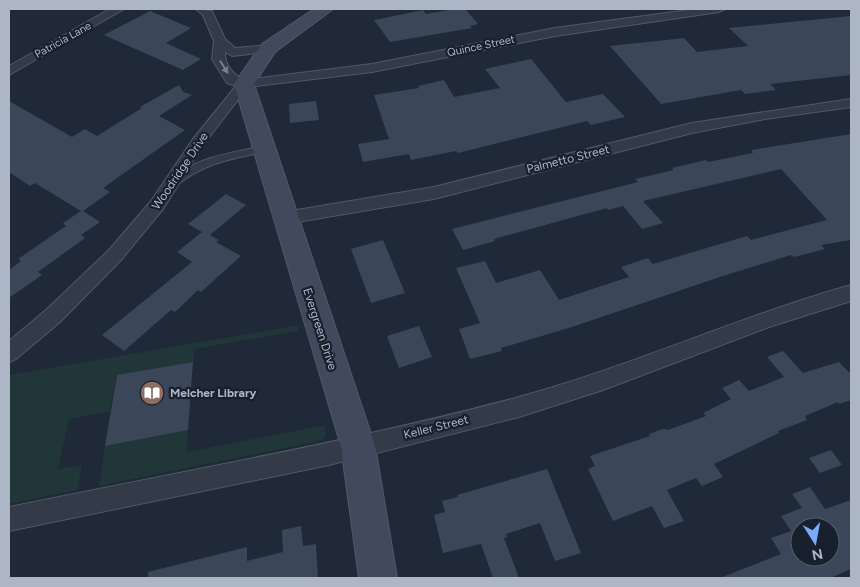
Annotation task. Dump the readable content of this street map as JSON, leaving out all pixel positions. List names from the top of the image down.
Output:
{
  "streets": {
    "street": [
      "Patricia Lane",
      "Quince Street",
      "Palmetto Street",
      "Woodridge Drive",
      "Evergreen Drive",
      "Keller Street"
    ]
  },
  "crossings": [
    ["Quince Street", "Woodridge Drive"],
    ["Quince Street", "Evergreen Drive"],
    ["Palmetto Street", "Evergreen Drive"],
    ["Woodridge Drive", "Evergreen Drive"],
    ["Evergreen Drive", "Keller Street"]
  ],
  "places": {
    "library": ["Melcher Library"]
  },
  "north": "bottom"
}
